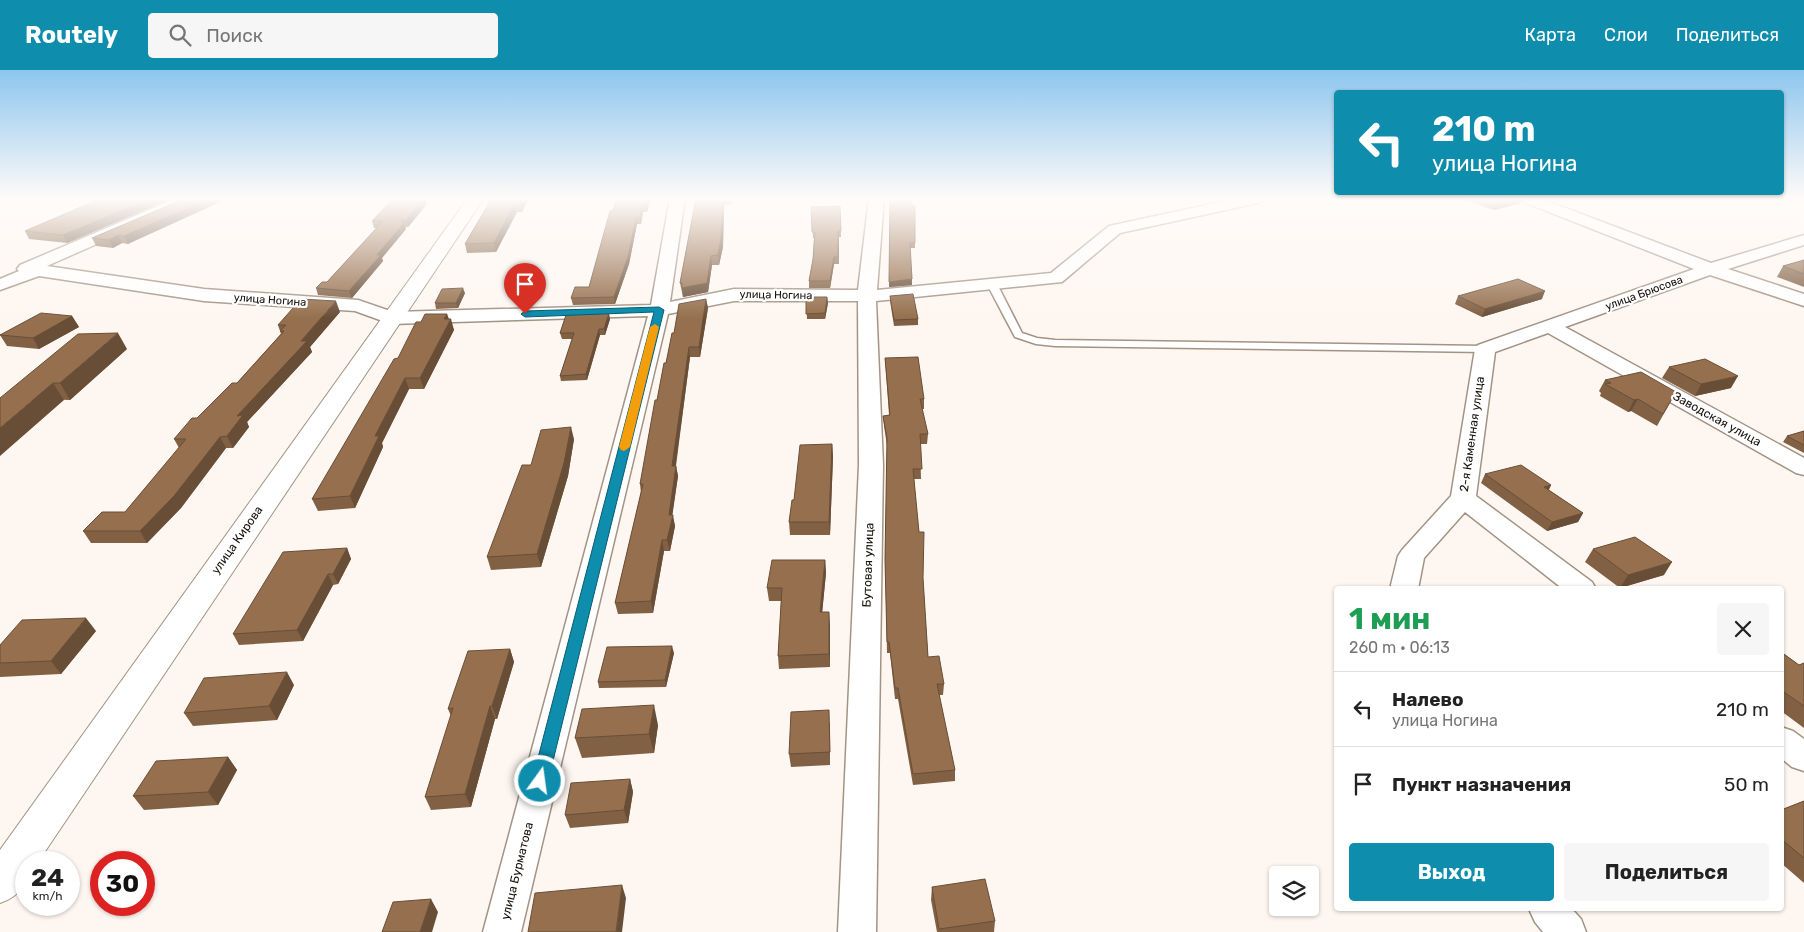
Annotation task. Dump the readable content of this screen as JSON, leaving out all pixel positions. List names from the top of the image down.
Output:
{
  "streets": {
    "main road": ["улица Кирова"],
    "street": [
      "улица Брюсова",
      "улица Ногина",
      "Заводская улица",
      "2-я Каменная улица",
      "Бутовая улица",
      "улица Бурматова"
    ]
  },
  "crossings": [
    ["улица Брюсова", "Заводская улица"],
    ["улица Брюсова", "2-я Каменная улица"],
    ["улица Ногина", "улица Кирова"],
    ["улица Ногина", "Бутовая улица"],
    ["улица Ногина", "улица Бурматова"]
  ],
  "page": {
    "header": "Routely",
    "search": "Поиск",
    "nav": ["Карта", "Слои", "Поделиться"],
    "turn": ["210 m", "улица Ногина"],
    "heading": ["1 мин", "260 m · 06:13"],
    "list": [
      {
        "name": "Налево",
        "note": "улица Ногина",
        "value": "210 m"
      },
      {
        "name": "Пункт назначения",
        "value": "50 m"
      }
    ],
    "buttons": ["Выход", "Поделиться"],
    "speed": "24 km/h",
    "limit": "30"
  }
}
